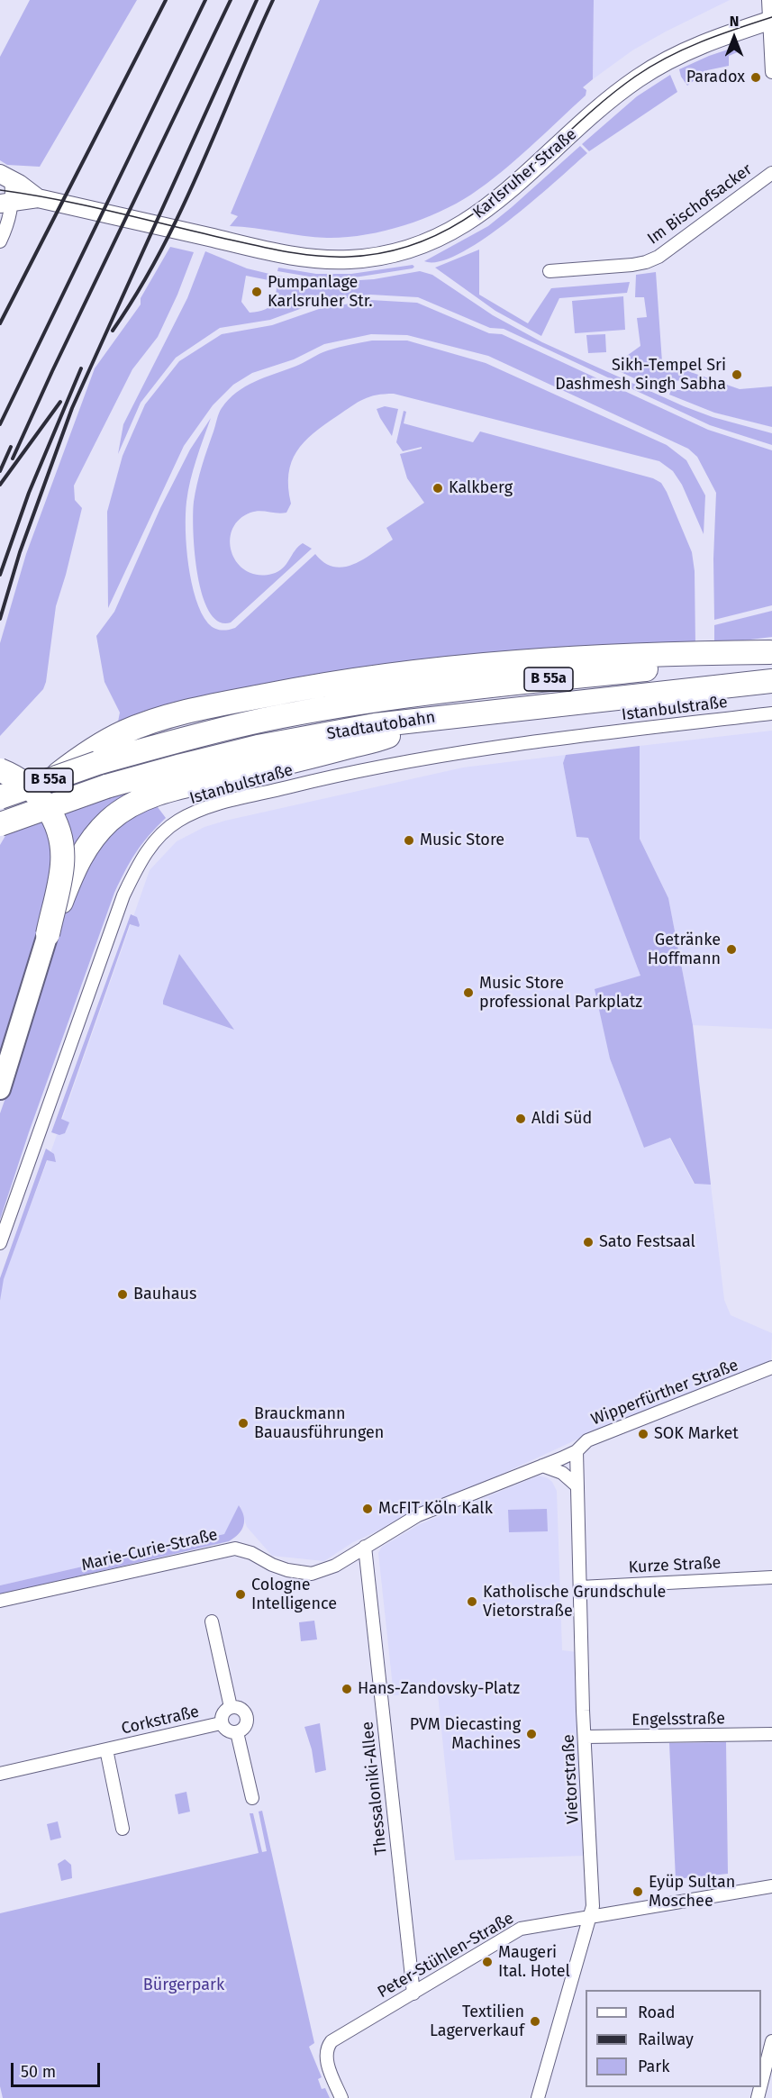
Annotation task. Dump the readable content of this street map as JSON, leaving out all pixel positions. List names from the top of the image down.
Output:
{
  "streets": {
    "highway": ["B 55a", "Stadtautobahn"],
    "street": [
      "Karlsruher Straße",
      "Im Bischofsacker",
      "Istanbulstraße",
      "Wipperfürther Straße",
      "Marie-Curie-Straße",
      "Kurze Straße",
      "Engelsstraße",
      "Corkstraße",
      "Vietorstraße",
      "Thessaloniki-Allee",
      "Peter-Stühlen-Straße"
    ]
  },
  "crossings": [
    ["Wipperfürther Straße", "Marie-Curie-Straße"],
    ["Wipperfürther Straße", "Vietorstraße"],
    ["Wipperfürther Straße", "Thessaloniki-Allee"],
    ["Kurze Straße", "Vietorstraße"],
    ["Engelsstraße", "Vietorstraße"],
    ["Vietorstraße", "Peter-Stühlen-Straße"],
    ["Thessaloniki-Allee", "Peter-Stühlen-Straße"]
  ],
  "parks": ["Bürgerpark"],
  "places": [
    "Paradox",
    "Pumpanlage Karlsruher Str.",
    "Sikh-Tempel Sri Dashmesh Singh Sabha",
    "Kalkberg",
    "Music Store",
    "Getränke Hoffmann",
    "Music Store professional Parkplatz",
    "Aldi Süd",
    "Sato Festsaal",
    "Bauhaus",
    "Brauckmann Bauausführungen",
    "SOK Market",
    "McFIT Köln Kalk",
    "Cologne Intelligence",
    "Katholische Grundschule Vietorstraße",
    "Hans-Zandovsky-Platz",
    "PVM Diecasting Machines",
    "Eyüp Sultan Moschee",
    "Maugeri Ital. Hotel",
    "Textilien Lagerverkauf"
  ],
  "legend": ["Road", "Railway", "Park"],
  "scale_bar": "50 m",
  "north": "top"
}
